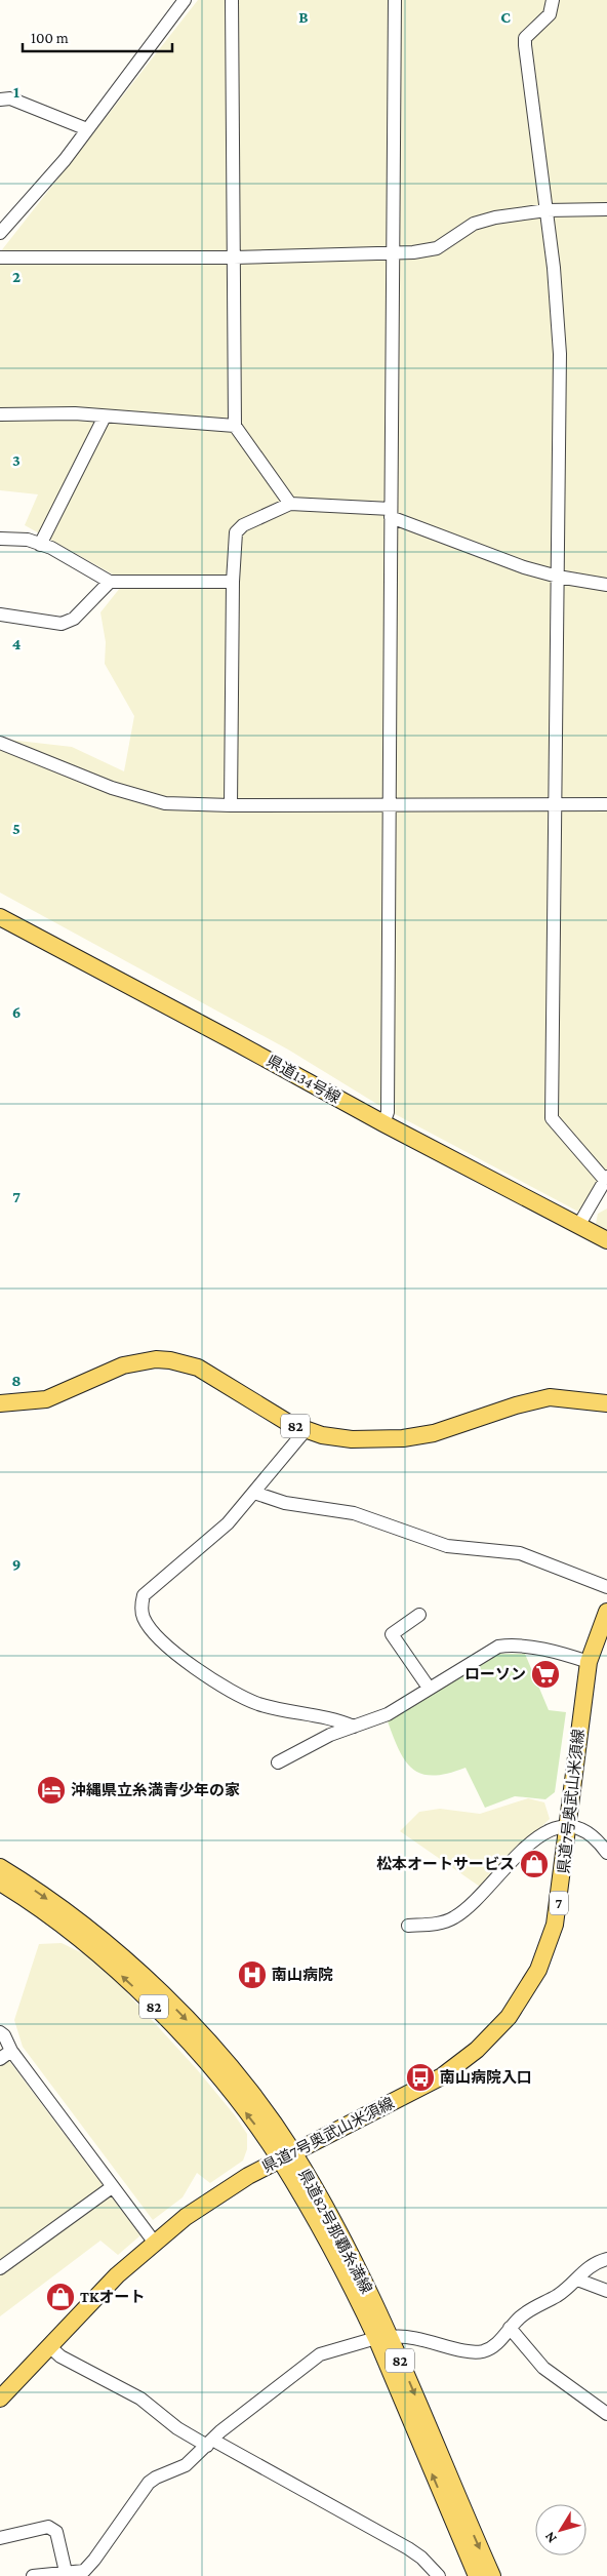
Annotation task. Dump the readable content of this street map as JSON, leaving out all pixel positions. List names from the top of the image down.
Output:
{
  "streets": {
    "main road": [
      "県道134号線",
      "82",
      "県道7号奥武山米須線",
      "7",
      "県道82号那覇糸満線"
    ]
  },
  "crossings": [
    ["県道7号奥武山米須線", "県道82号那覇糸満線"]
  ],
  "places": {
    "supermarket": ["ローソン"],
    "hotel": ["沖縄県立糸満青少年の家"],
    "shop": ["松本オートサービス", "TKオート"],
    "hospital": ["南山病院"],
    "bus stop": ["南山病院入口"]
  },
  "scale_bar": "100 m",
  "north": "bottom left",
  "grid": {
    "columns": ["B", "C"],
    "rows": [
      "1",
      "2",
      "3",
      "4",
      "5",
      "6",
      "7",
      "8",
      "9"
    ]
  }
}
